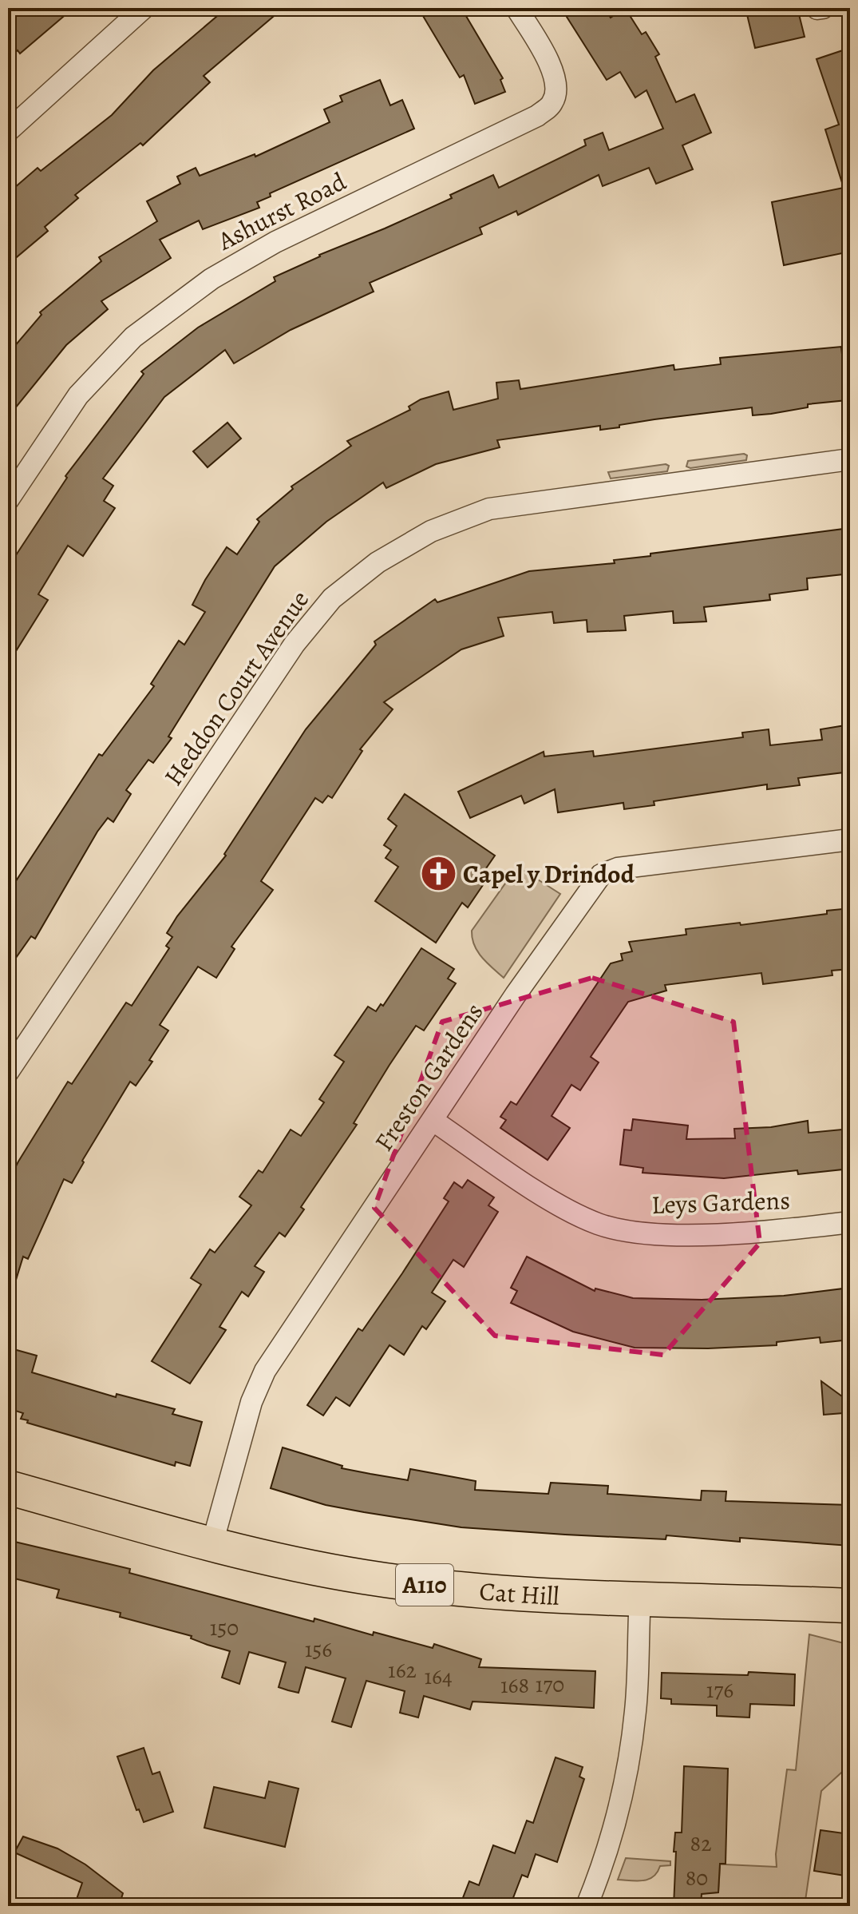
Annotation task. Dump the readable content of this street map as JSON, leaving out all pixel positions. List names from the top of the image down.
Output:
{
  "streets": {
    "main road": ["A110", "Cat Hill"],
    "street": [
      "Ashurst Road",
      "Heddon Court Avenue",
      "Freston Gardens",
      "Leys Gardens"
    ]
  },
  "crossings": [
    ["Freston Gardens", "Leys Gardens"],
    ["Freston Gardens", "Cat Hill"]
  ],
  "places": {
    "church": ["Capel y Drindod"]
  },
  "house_numbers": [
    "150",
    "156",
    "162",
    "164",
    "170",
    "168",
    "176",
    "82",
    "80"
  ]
}
